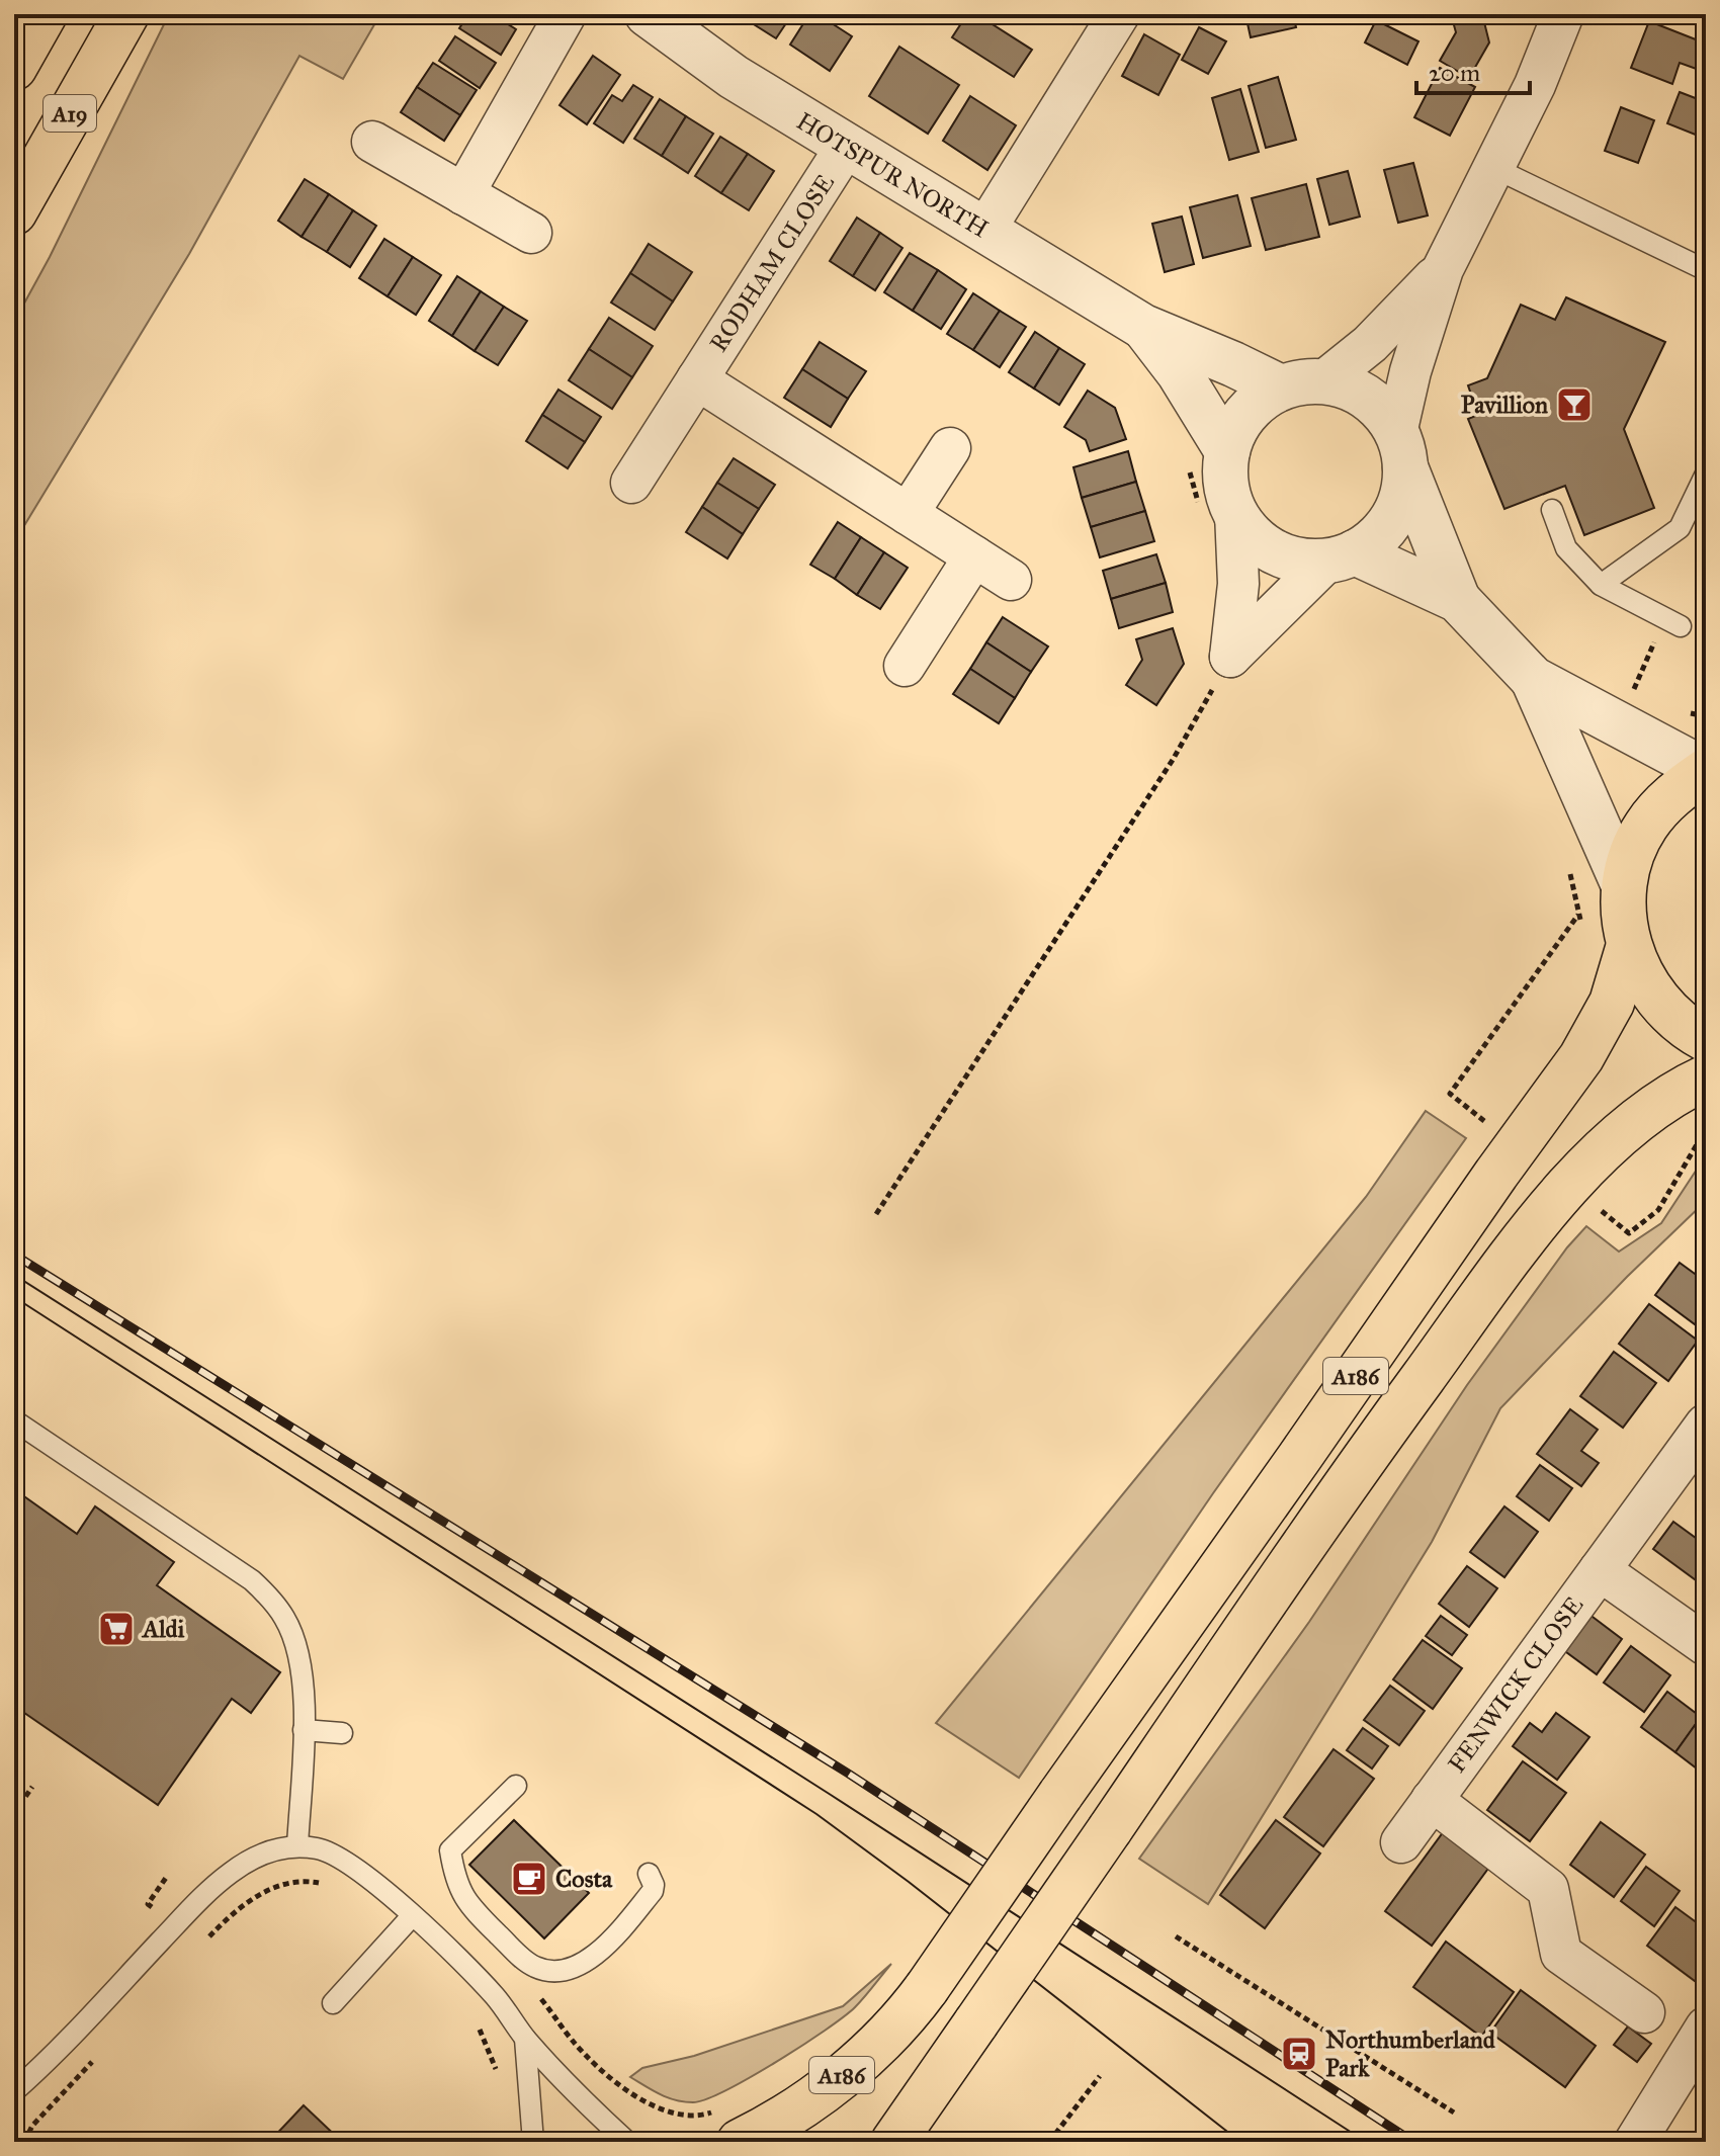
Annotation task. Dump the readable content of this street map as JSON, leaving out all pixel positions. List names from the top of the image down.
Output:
{
  "streets": {
    "main road": ["A19", "A186"],
    "street": ["HOTSPUR NORTH", "RODHAM CLOSE", "FENWICK CLOSE"]
  },
  "crossings": [
    ["HOTSPUR NORTH", "RODHAM CLOSE"]
  ],
  "places": {
    "bar": ["Pavillion"],
    "supermarket": ["Aldi"],
    "cafe": ["Costa"],
    "station": ["Northumberland Park"]
  },
  "scale_bar": "20 m"
}
